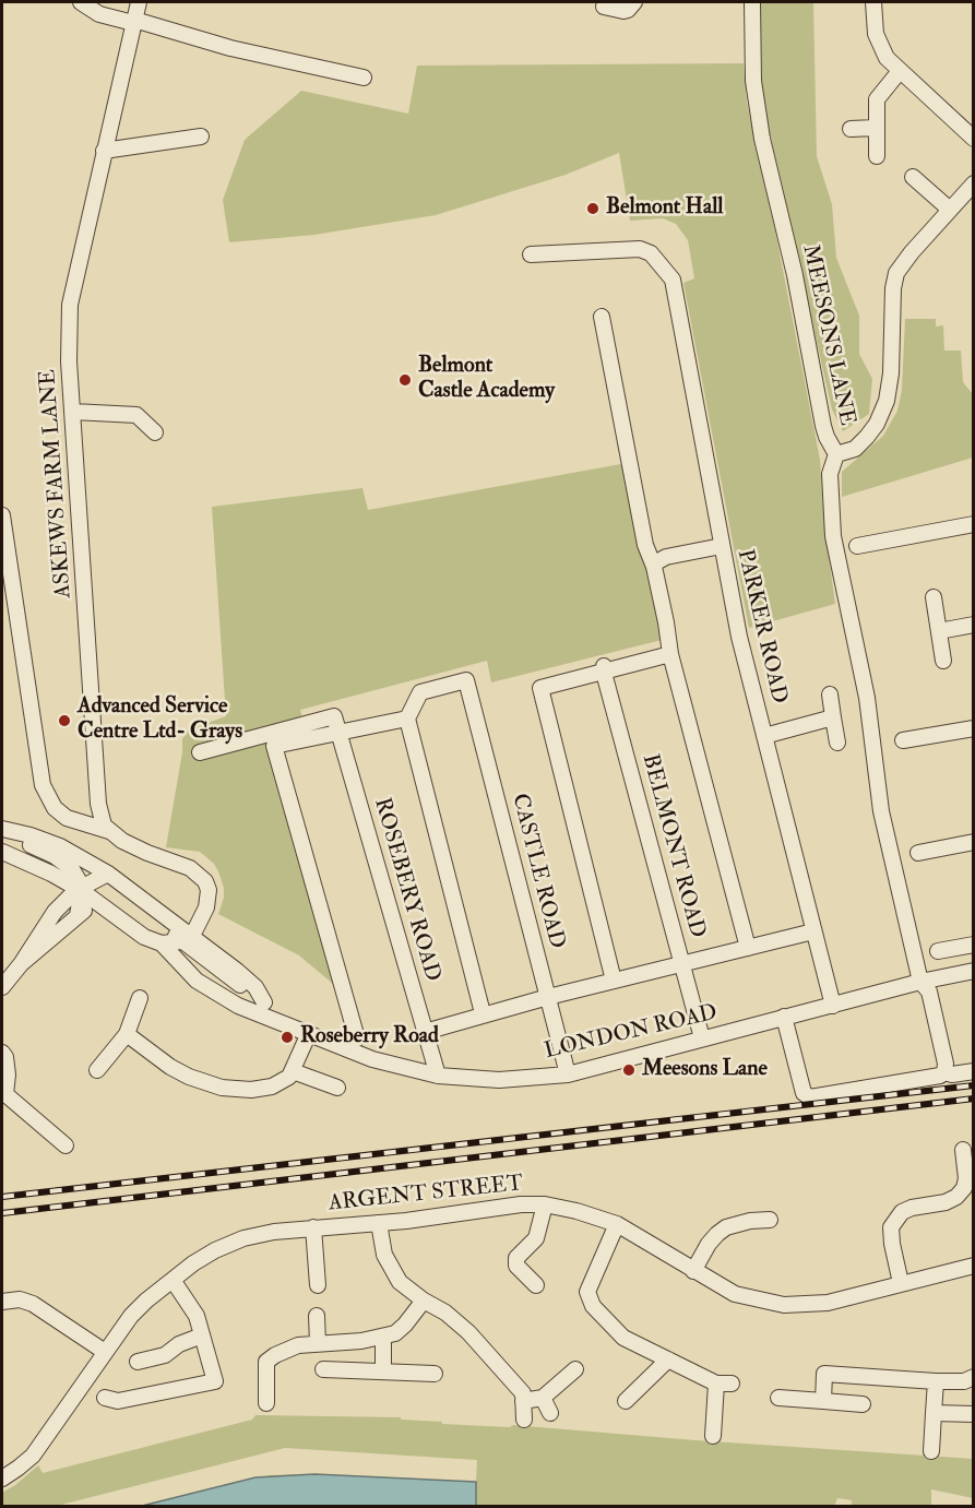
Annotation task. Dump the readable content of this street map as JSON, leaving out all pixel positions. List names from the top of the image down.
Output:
{
  "streets": {
    "street": [
      "MEESONS LANE",
      "ASKEWS FARM LANE",
      "PARKER ROAD",
      "BELMONT ROAD",
      "CASTLE ROAD",
      "ROSEBERY ROAD",
      "LONDON ROAD",
      "ARGENT STREET"
    ]
  },
  "crossings": [
    ["MEESONS LANE", "LONDON ROAD"],
    ["PARKER ROAD", "LONDON ROAD"],
    ["BELMONT ROAD", "LONDON ROAD"],
    ["CASTLE ROAD", "LONDON ROAD"],
    ["ROSEBERY ROAD", "LONDON ROAD"]
  ],
  "places": [
    "Belmont Hall",
    "Belmont Castle Academy",
    "Advanced Service Centre Ltd- Grays",
    "Roseberry Road",
    "Meesons Lane"
  ]
}
